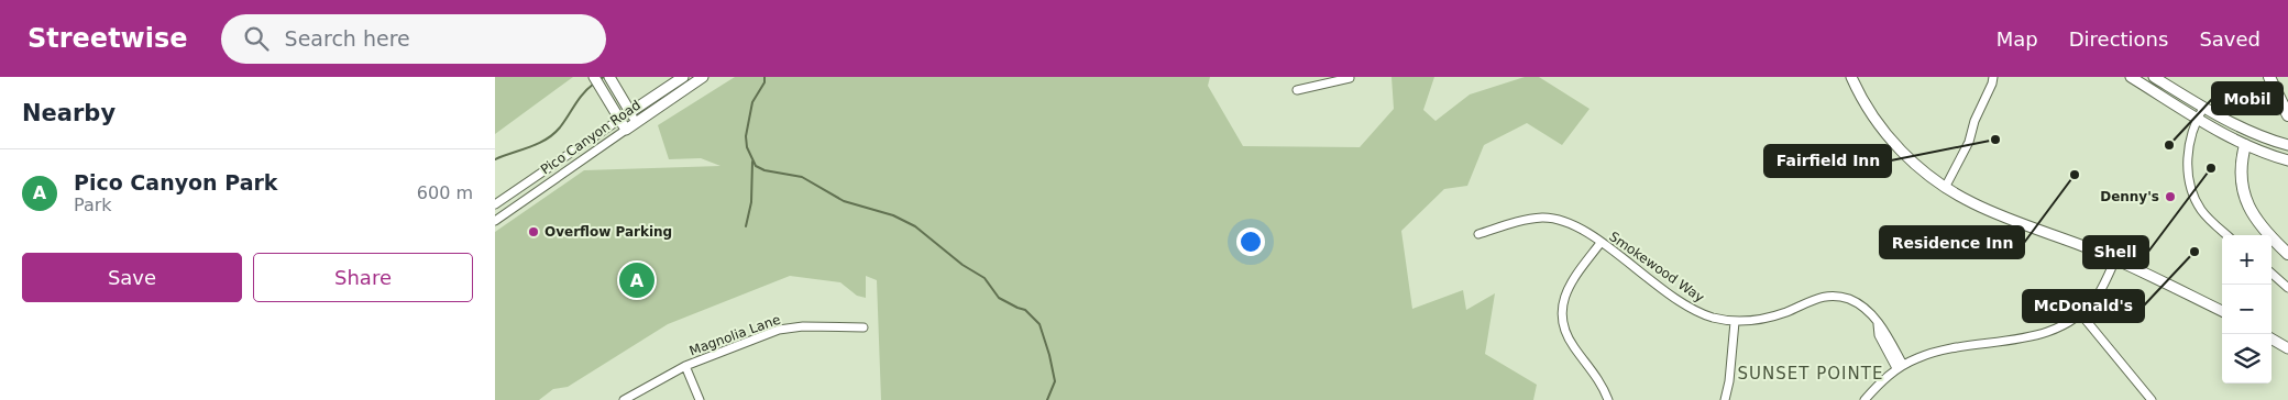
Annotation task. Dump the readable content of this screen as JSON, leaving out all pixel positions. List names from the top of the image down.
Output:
{
  "streets": {
    "main road": ["Pico Canyon Road"],
    "street": ["Smokewood Way", "Magnolia Lane"]
  },
  "districts": ["SUNSET POINTE"],
  "places": [
    "Fairfield Inn",
    "Mobil",
    "Shell",
    "Residence Inn",
    "Denny's",
    "Overflow Parking",
    "McDonald's"
  ],
  "page": {
    "header": "Streetwise",
    "search": "Search here",
    "nav": ["Map", "Directions", "Saved"],
    "heading": "Nearby",
    "list": [
      {
        "mark": "A",
        "name": "Pico Canyon Park",
        "note": "Park",
        "value": "600 m"
      }
    ],
    "map_buttons": ["+", "−"],
    "buttons": ["Save", "Share"],
    "pins": "A"
  }
}
